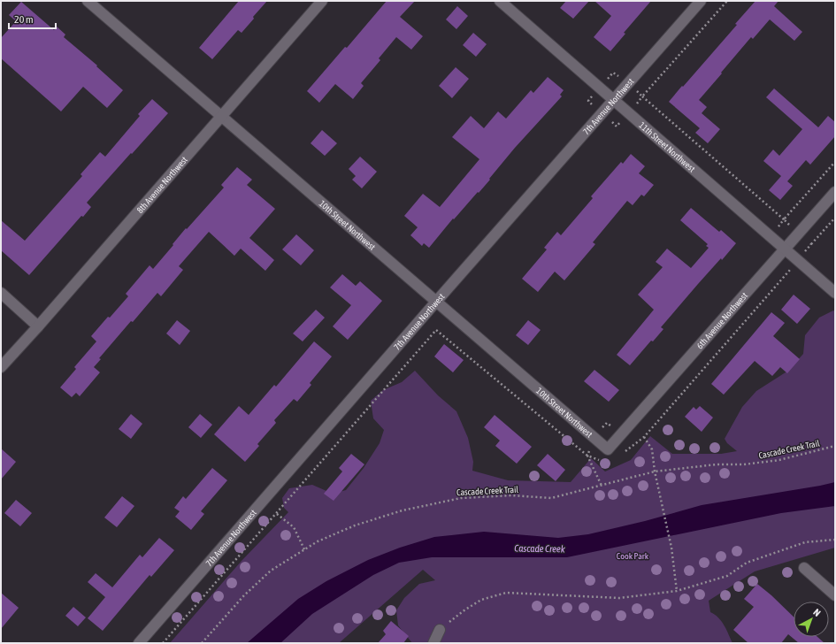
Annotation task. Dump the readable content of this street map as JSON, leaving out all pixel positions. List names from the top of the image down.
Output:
{
  "streets": {
    "street": [
      "7th Avenue Northwest",
      "11th Street Northwest",
      "8th Avenue Northwest",
      "10th Street Northwest",
      "6th Avenue Northwest"
    ],
    "path": ["Cascade Creek Trail"]
  },
  "crossings": [
    ["7th Avenue Northwest", "11th Street Northwest"],
    ["7th Avenue Northwest", "10th Street Northwest"],
    ["11th Street Northwest", "6th Avenue Northwest"],
    ["8th Avenue Northwest", "10th Street Northwest"],
    ["10th Street Northwest", "6th Avenue Northwest"]
  ],
  "water": ["Cascade Creek"],
  "parks": ["Cook Park"],
  "scale_bar": "20 m",
  "north": "top right"
}
